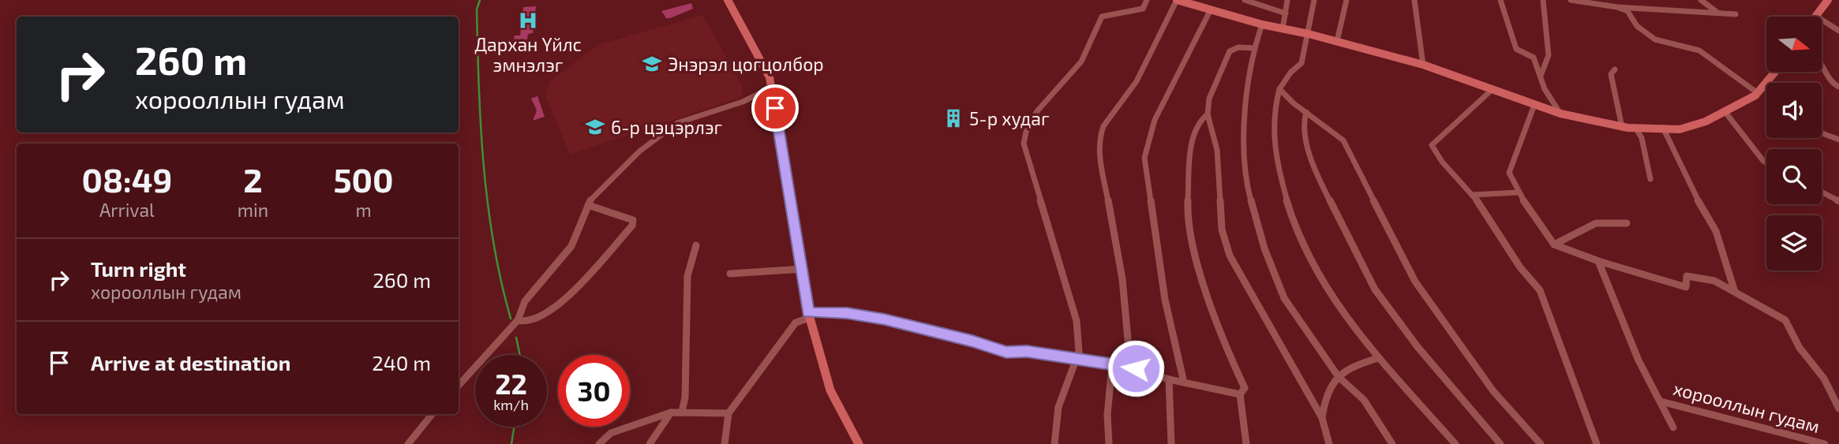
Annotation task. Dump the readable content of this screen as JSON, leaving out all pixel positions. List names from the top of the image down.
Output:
{
  "streets": {
    "street": ["хорооллын гудам"]
  },
  "places": {
    "hospital": ["Дархан Үйлс эмнэлэг"],
    "school or university": ["Энэрэл цогцолбор", "6-р цэцэрлэг"],
    "building": ["5-р худаг"]
  },
  "north": "right",
  "page": {
    "turn": ["260 m", "хорооллын гудам"],
    "eta": [
      "08:49",
      "Arrival",
      "2",
      "min",
      "500",
      "m"
    ],
    "list": [
      {
        "name": "Turn right",
        "note": "хорооллын гудам",
        "value": "260 m"
      },
      {
        "name": "Arrive at destination",
        "value": "240 m"
      }
    ],
    "speed": "22 km/h",
    "limit": "30"
  }
}
